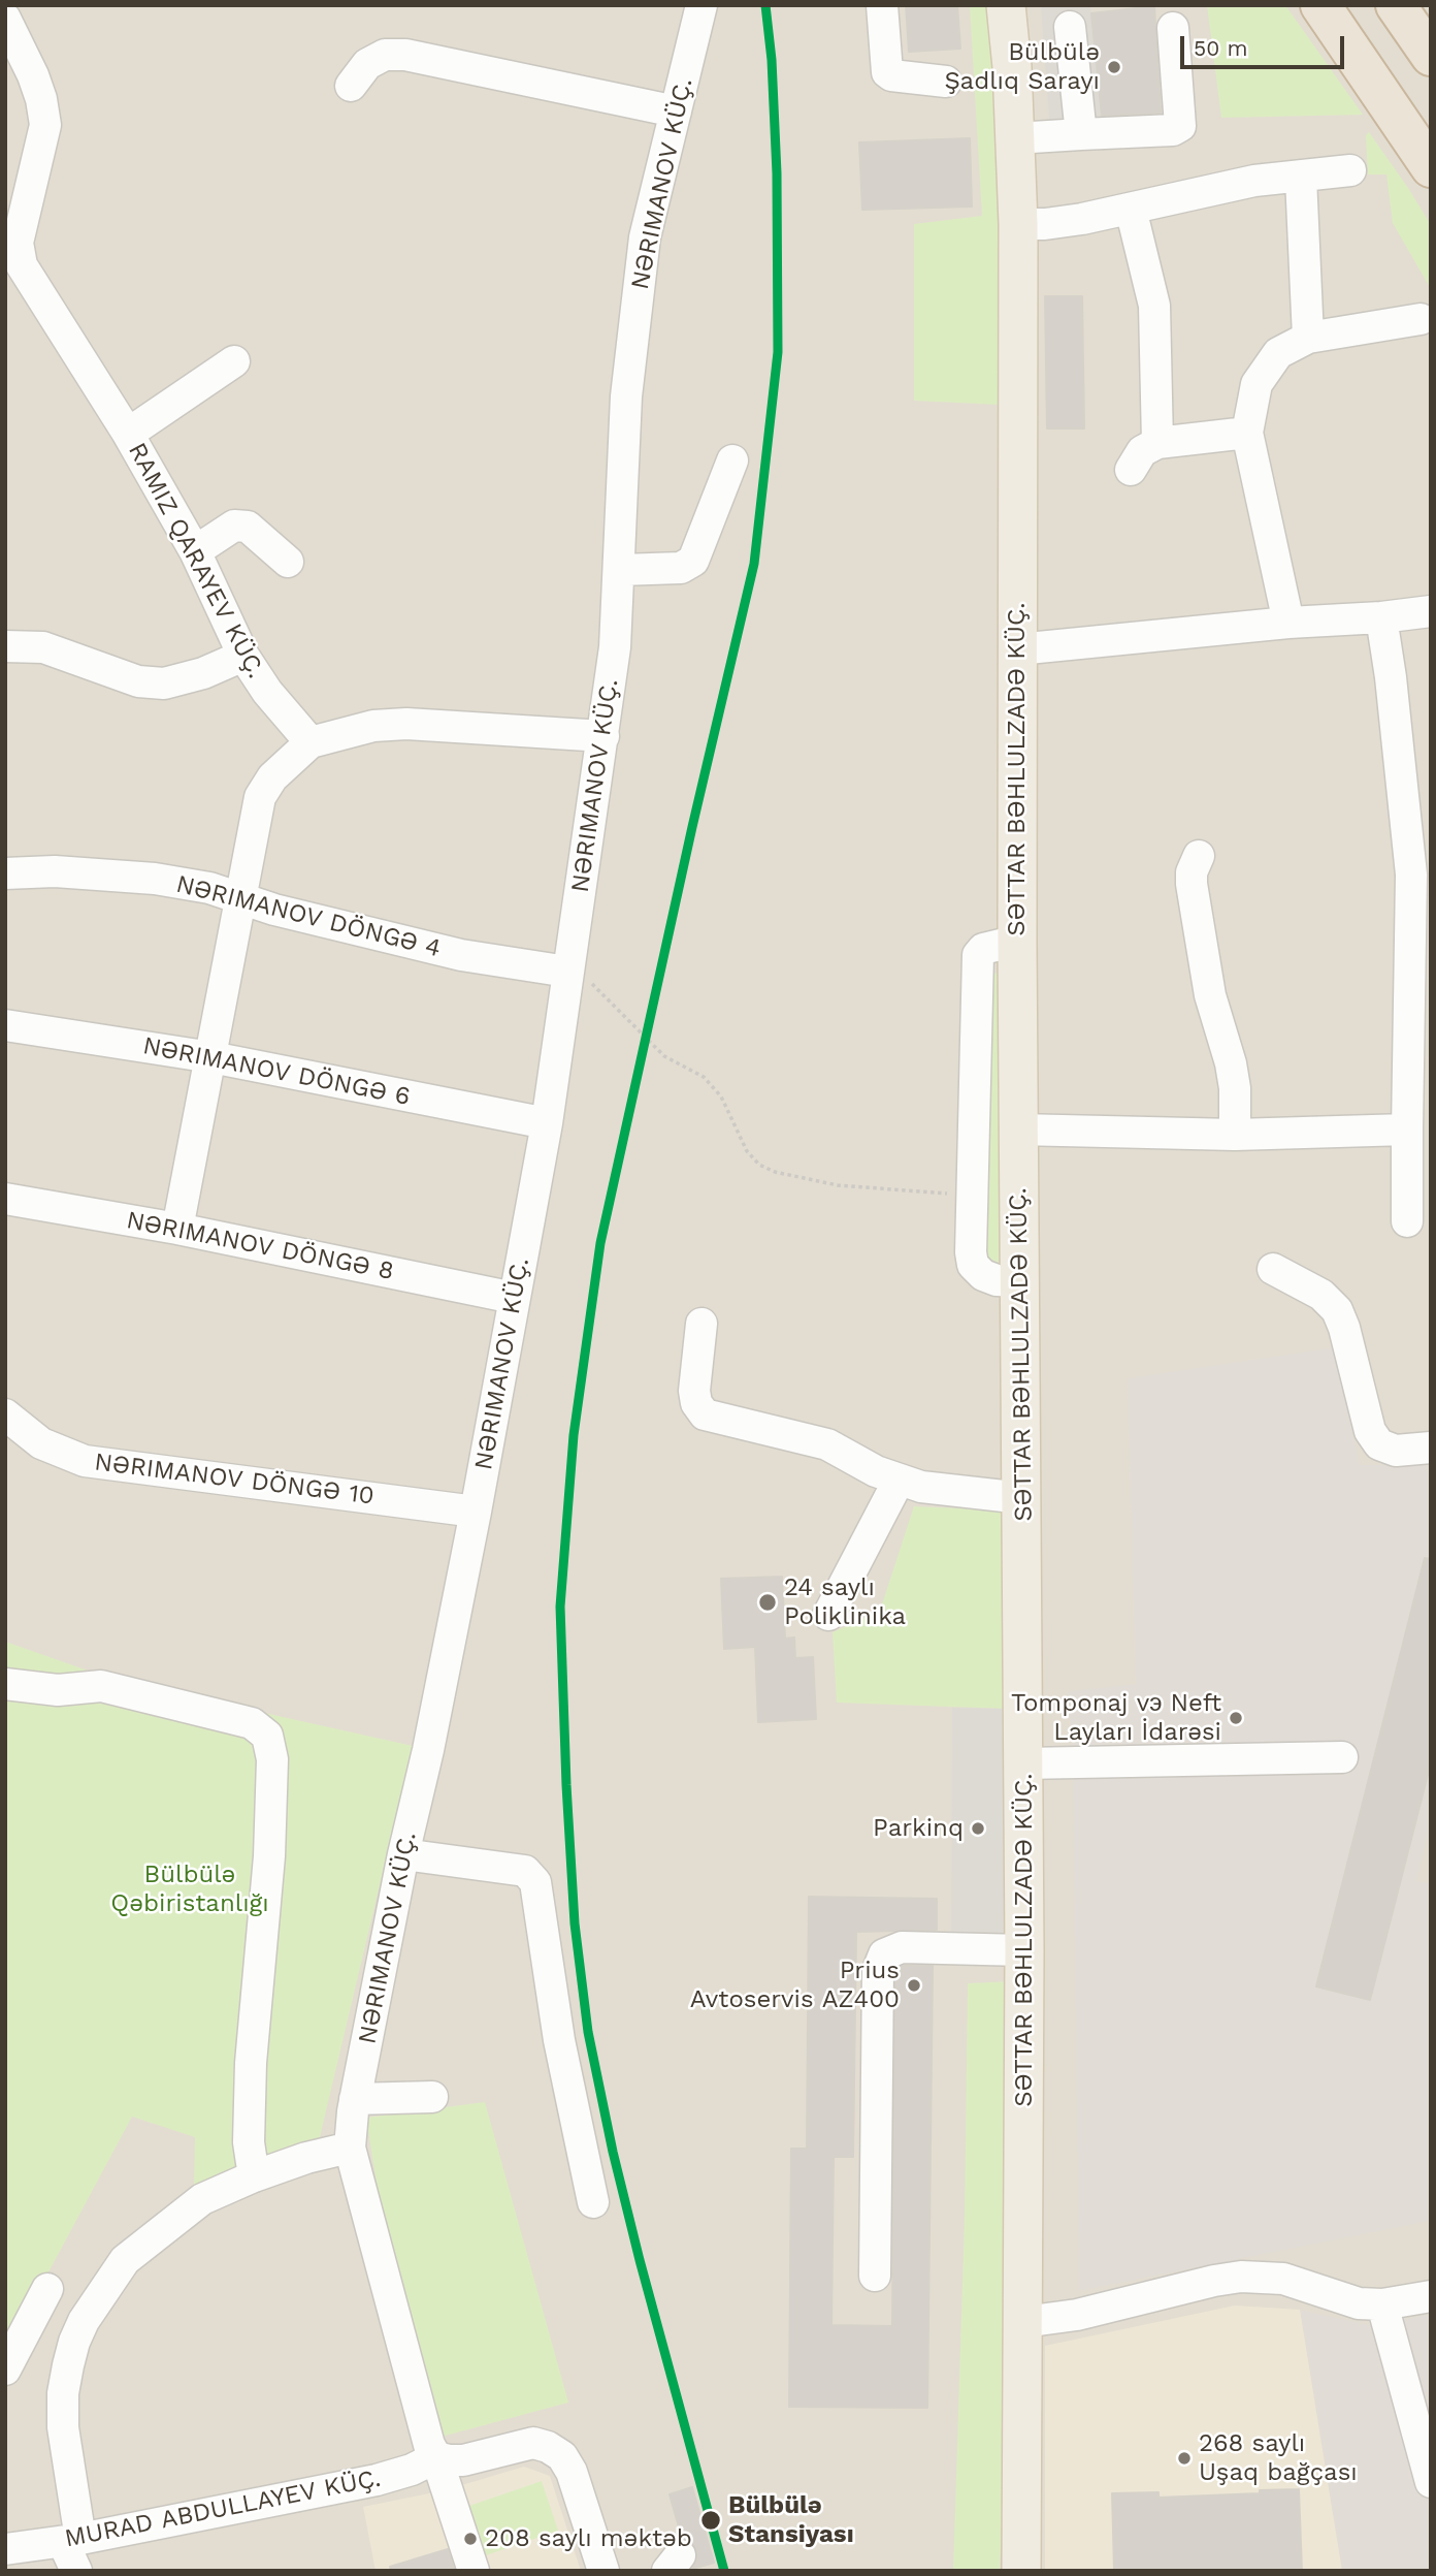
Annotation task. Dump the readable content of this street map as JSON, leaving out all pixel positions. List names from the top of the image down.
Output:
{
  "streets": {
    "main road": ["SƏTTAR BƏHLULZADƏ KÜÇ."],
    "street": [
      "NƏRIMANOV KÜÇ.",
      "RAMIZ QARAYEV KÜÇ.",
      "NƏRIMANOV DÖNGƏ 4",
      "NƏRIMANOV DÖNGƏ 6",
      "NƏRIMANOV DÖNGƏ 8",
      "NƏRIMANOV DÖNGƏ 10",
      "MURAD ABDULLAYEV KÜÇ."
    ]
  },
  "crossings": [
    ["NƏRIMANOV KÜÇ.", "NƏRIMANOV DÖNGƏ 4"],
    ["NƏRIMANOV KÜÇ.", "NƏRIMANOV DÖNGƏ 6"],
    ["NƏRIMANOV KÜÇ.", "NƏRIMANOV DÖNGƏ 8"],
    ["NƏRIMANOV KÜÇ.", "NƏRIMANOV DÖNGƏ 10"],
    ["NƏRIMANOV KÜÇ.", "MURAD ABDULLAYEV KÜÇ."]
  ],
  "parks": ["Bülbülə Qəbiristanlığı"],
  "places": [
    "Bülbülə Şadlıq Sarayı",
    "24 saylı Poliklinika",
    "Tomponaj vэ Neft Layları İdarəsi",
    "Parkinq",
    "Prius Avtoservis AZ400",
    "268 saylı Uşaq bağçası",
    "Bülbülə Stansiyası",
    "208 saylı məktəb"
  ],
  "scale_bar": "50 m"
}
